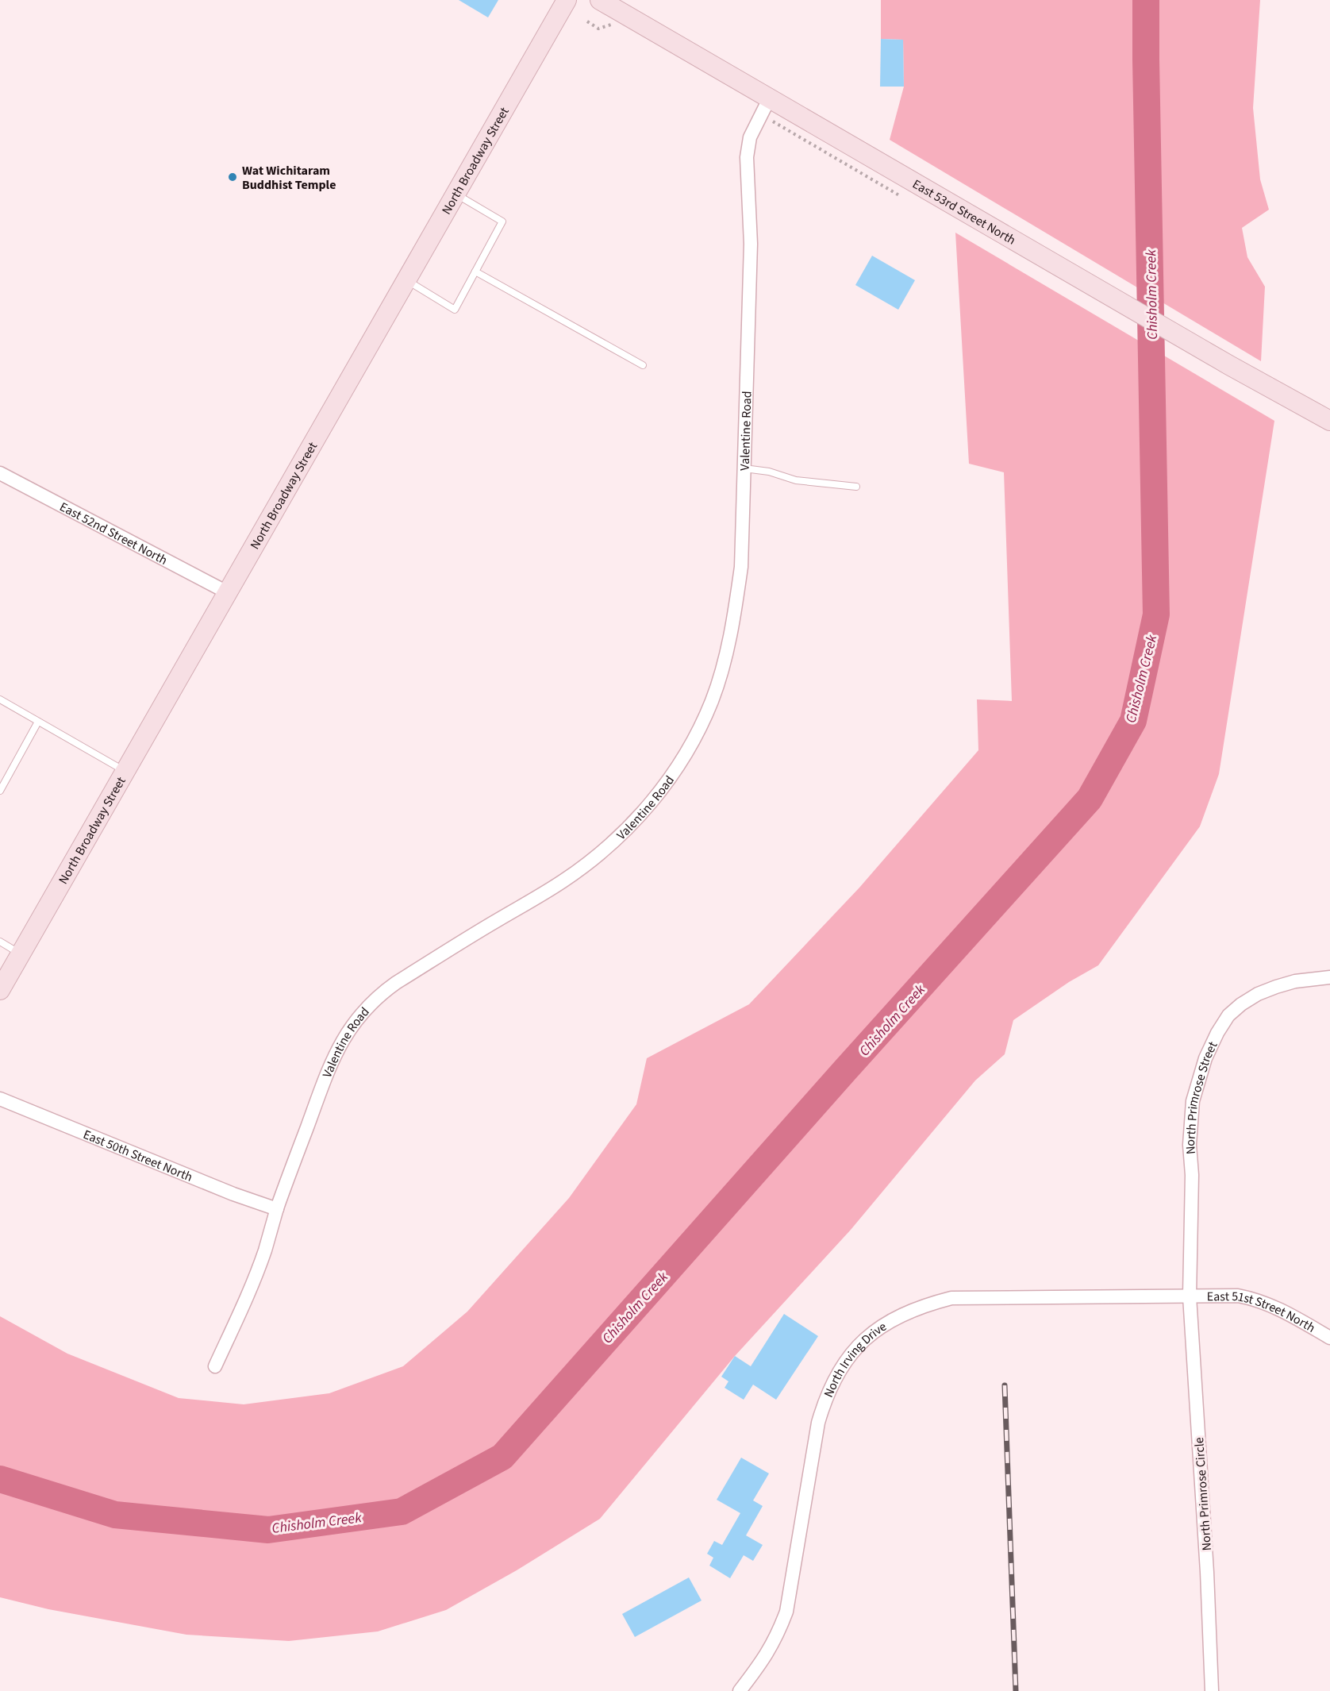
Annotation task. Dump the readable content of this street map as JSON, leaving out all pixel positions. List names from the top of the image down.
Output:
{
  "streets": {
    "main road": ["North Broadway Street", "East 53rd Street North"],
    "street": [
      "Valentine Road",
      "East 52nd Street North",
      "North Primrose Street",
      "East 50th Street North",
      "East 51st Street North",
      "North Irving Drive",
      "North Primrose Circle"
    ]
  },
  "crossings": [
    ["North Broadway Street", "East 52nd Street North"],
    ["East 53rd Street North", "Valentine Road"],
    ["Valentine Road", "East 50th Street North"],
    ["North Primrose Street", "East 51st Street North"],
    ["North Primrose Street", "North Irving Drive"],
    ["North Primrose Street", "North Primrose Circle"],
    ["East 51st Street North", "North Irving Drive"],
    ["East 51st Street North", "North Primrose Circle"],
    ["North Irving Drive", "North Primrose Circle"]
  ],
  "water": ["Chisholm Creek"],
  "places": ["Wat Wichitaram Buddhist Temple"]
}
